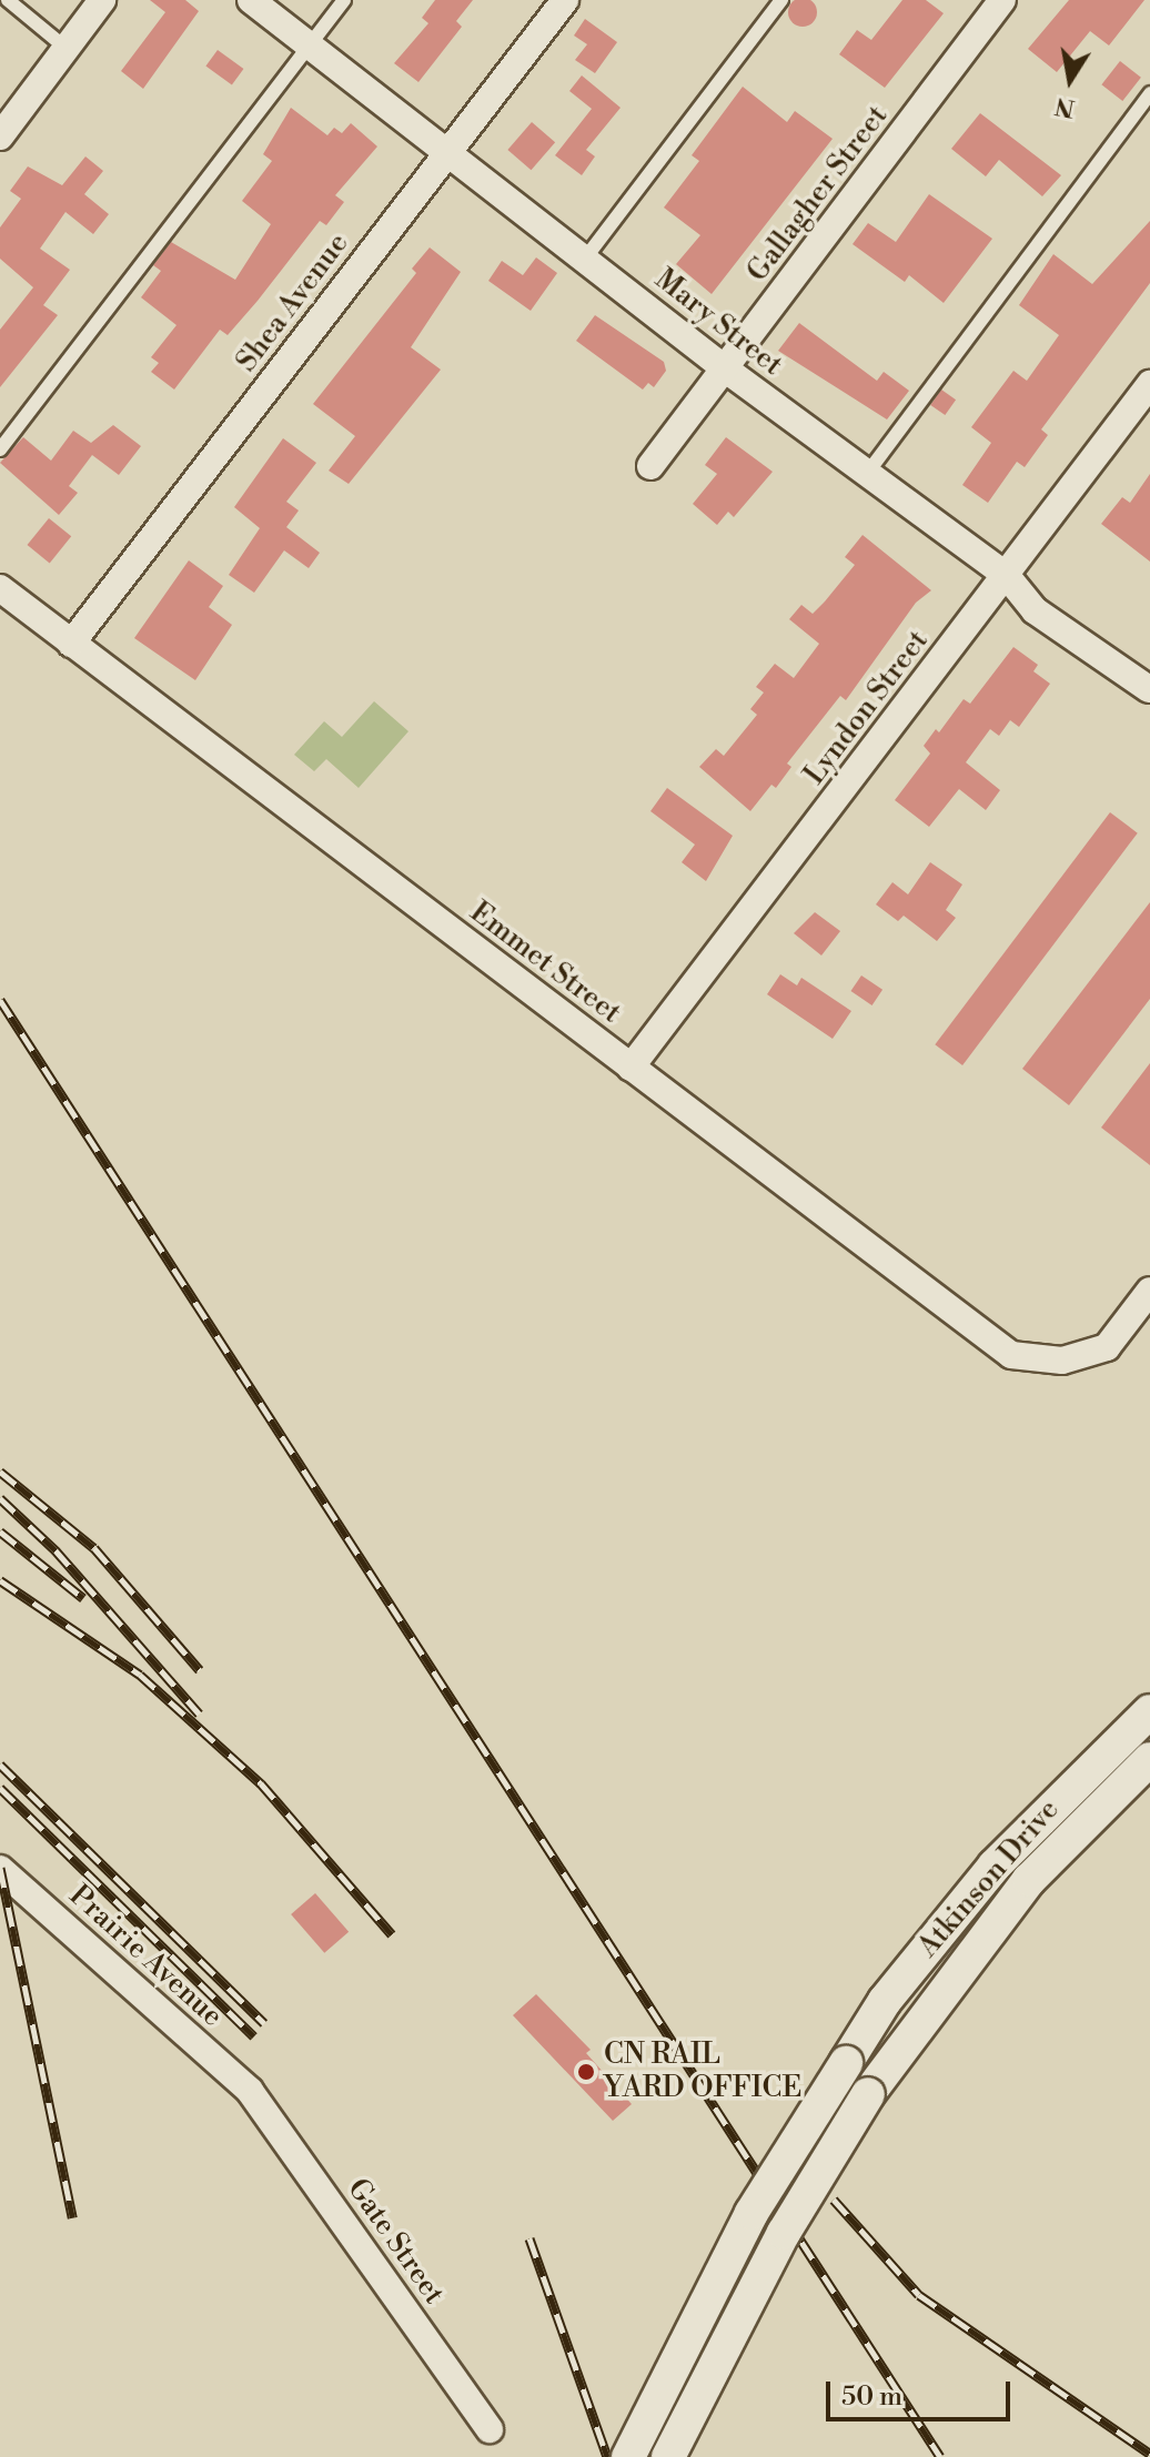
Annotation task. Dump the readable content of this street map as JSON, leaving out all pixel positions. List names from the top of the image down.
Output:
{
  "streets": {
    "street": [
      "Gallagher Street",
      "Shea Avenue",
      "Mary Street",
      "Lyndon Street",
      "Emmet Street",
      "Atkinson Drive",
      "Prairie Avenue",
      "Gate Street"
    ]
  },
  "crossings": [
    ["Gallagher Street", "Mary Street"],
    ["Shea Avenue", "Mary Street"],
    ["Shea Avenue", "Emmet Street"],
    ["Mary Street", "Lyndon Street"],
    ["Lyndon Street", "Emmet Street"],
    ["Prairie Avenue", "Gate Street"]
  ],
  "places": ["CN RAIL YARD OFFICE"],
  "scale_bar": "50 m",
  "north": "bottom"
}
